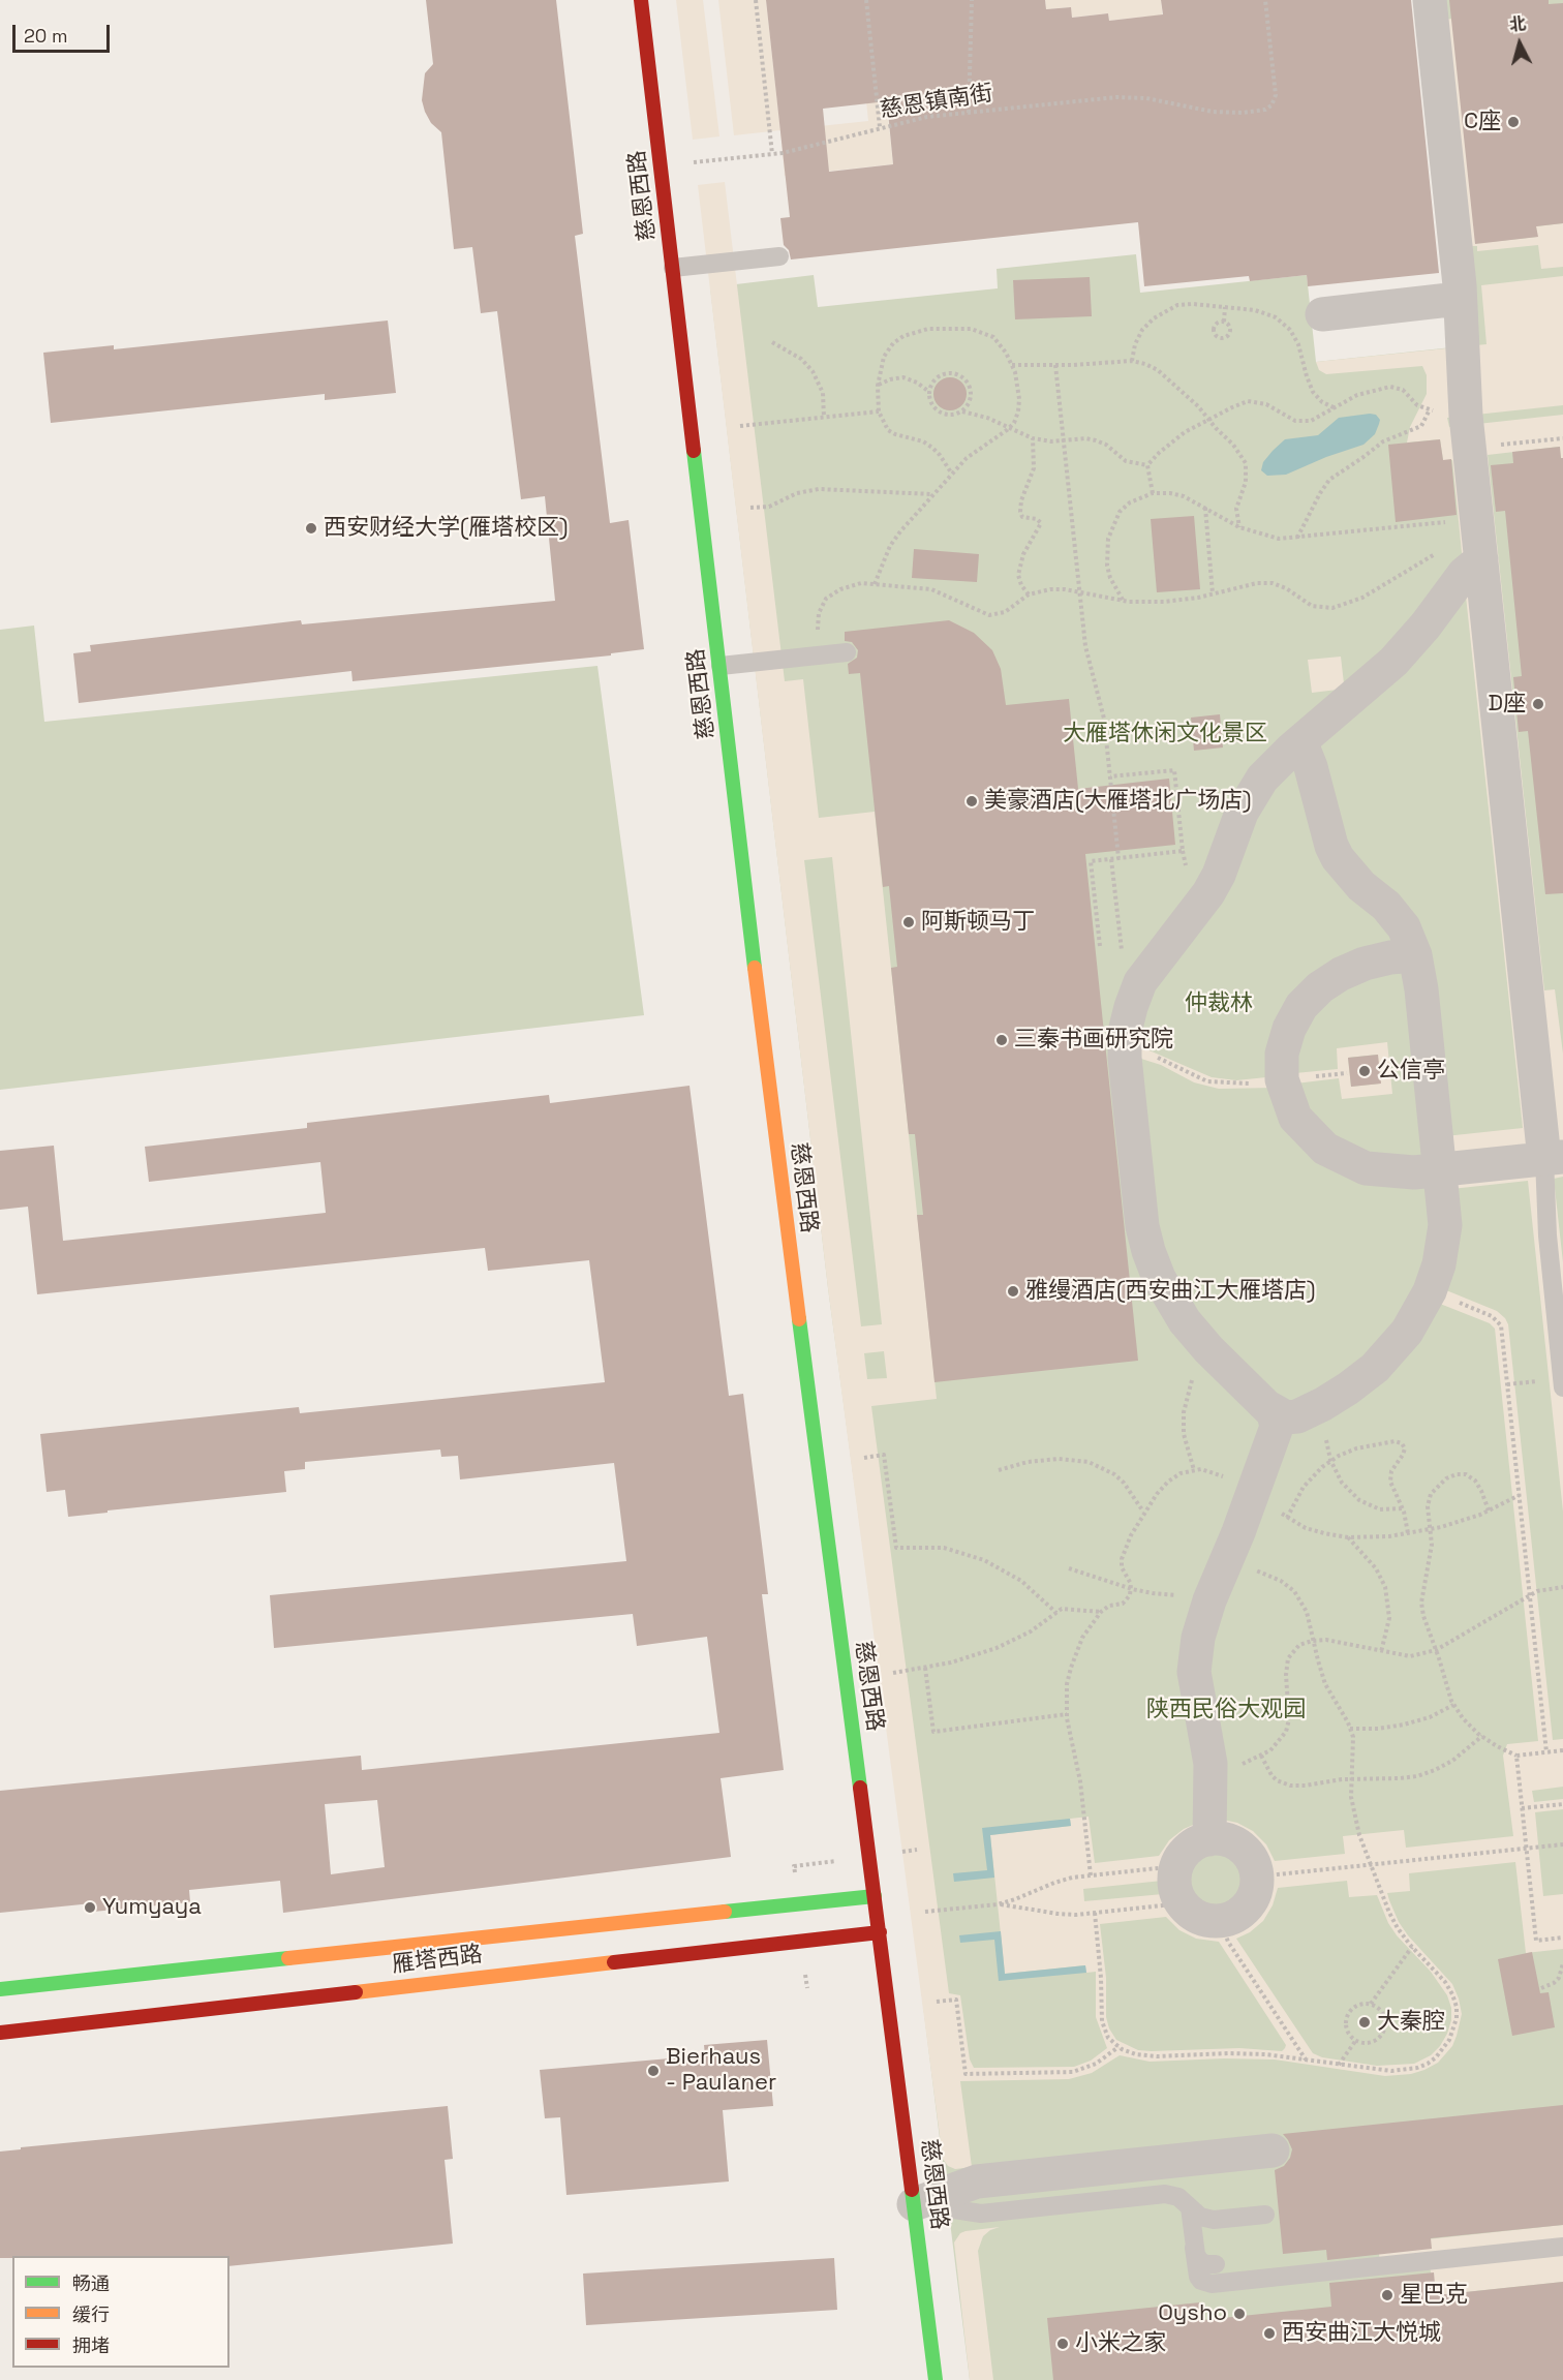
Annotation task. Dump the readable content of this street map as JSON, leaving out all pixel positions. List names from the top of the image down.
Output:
{
  "streets": {
    "main road": ["慈恩西路", "雁塔西路"],
    "path": ["慈恩镇南街"]
  },
  "crossings": [
    ["慈恩镇南街", "慈恩西路"],
    ["慈恩西路", "雁塔西路"]
  ],
  "parks": ["大雁塔休闲文化景区", "仲裁林", "陕西民俗大观园"],
  "places": [
    "C座",
    "西安财经大学(雁塔校区)",
    "D座",
    "美豪酒店(大雁塔北广场店)",
    "阿斯顿马丁",
    "三秦书画研究院",
    "公信亭",
    "雅缦酒店(西安曲江大雁塔店)",
    "Yumyaya",
    "大秦腔",
    "Bierhaus - Paulaner",
    "星巴克",
    "Oysho",
    "西安曲江大悦城",
    "小米之家"
  ],
  "legend": ["畅通", "缓行", "拥堵"],
  "scale_bar": "20 m",
  "north": "top"
}
